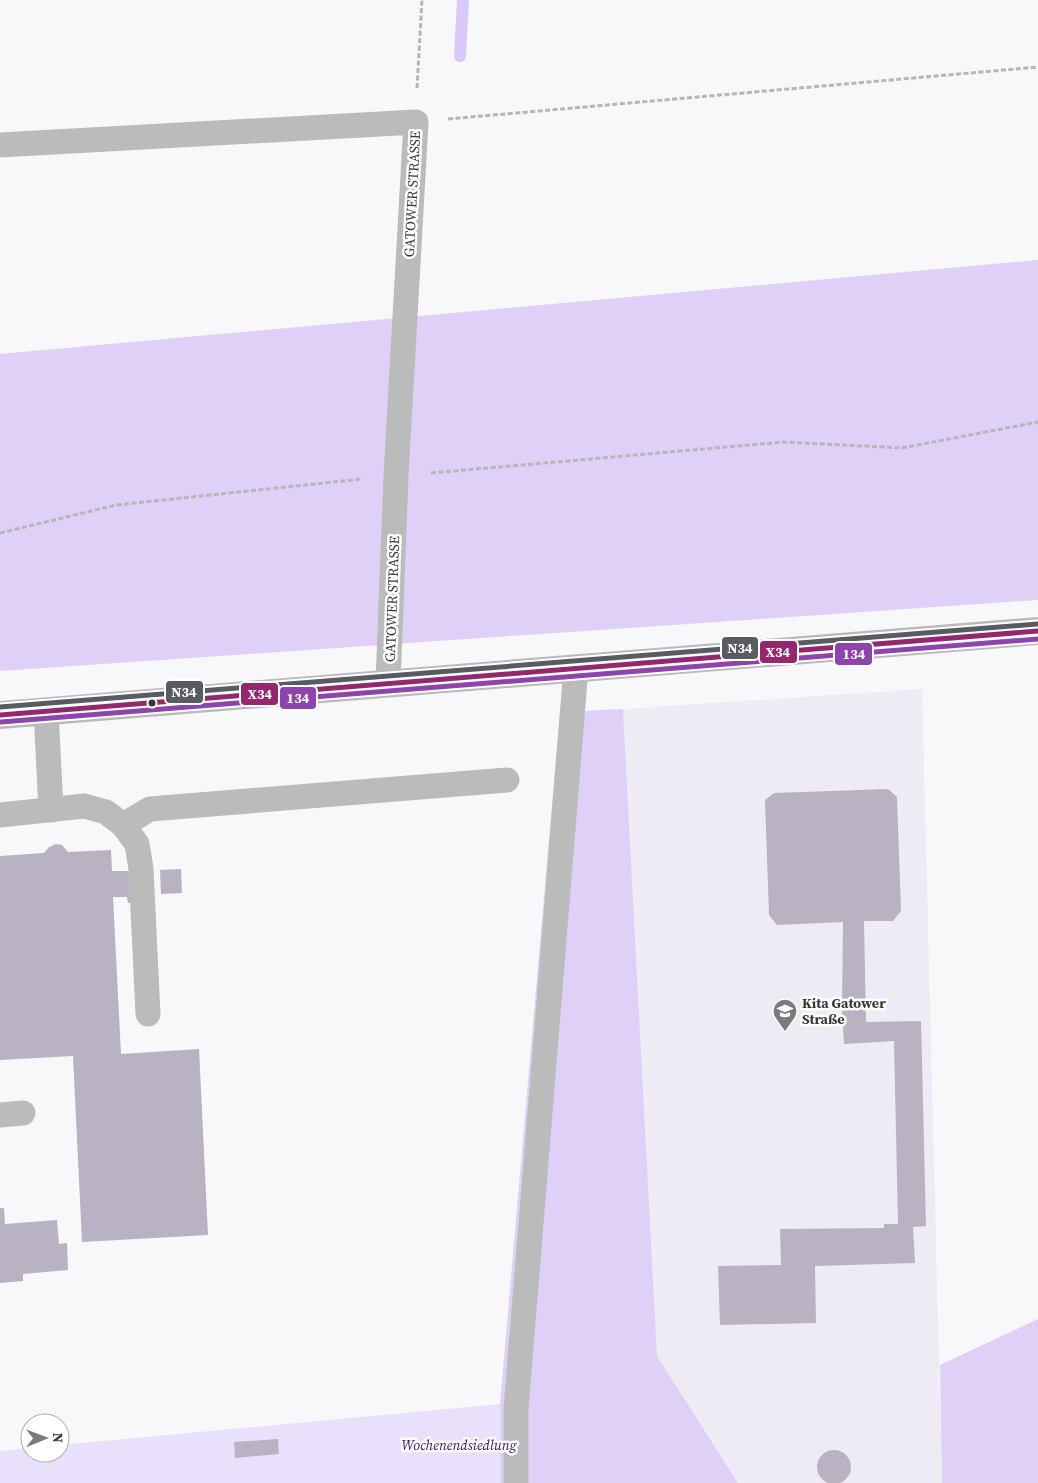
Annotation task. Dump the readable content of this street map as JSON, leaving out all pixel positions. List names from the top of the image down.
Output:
{
  "streets": {
    "main road": ["GATOWER STRASSE"]
  },
  "parks": ["Wochenendsiedlung"],
  "places": {
    "school or university": ["Kita Gatower Straße"]
  },
  "lines": ["transit line N34", "transit line X34", "transit line 134"],
  "north": "right"
}
